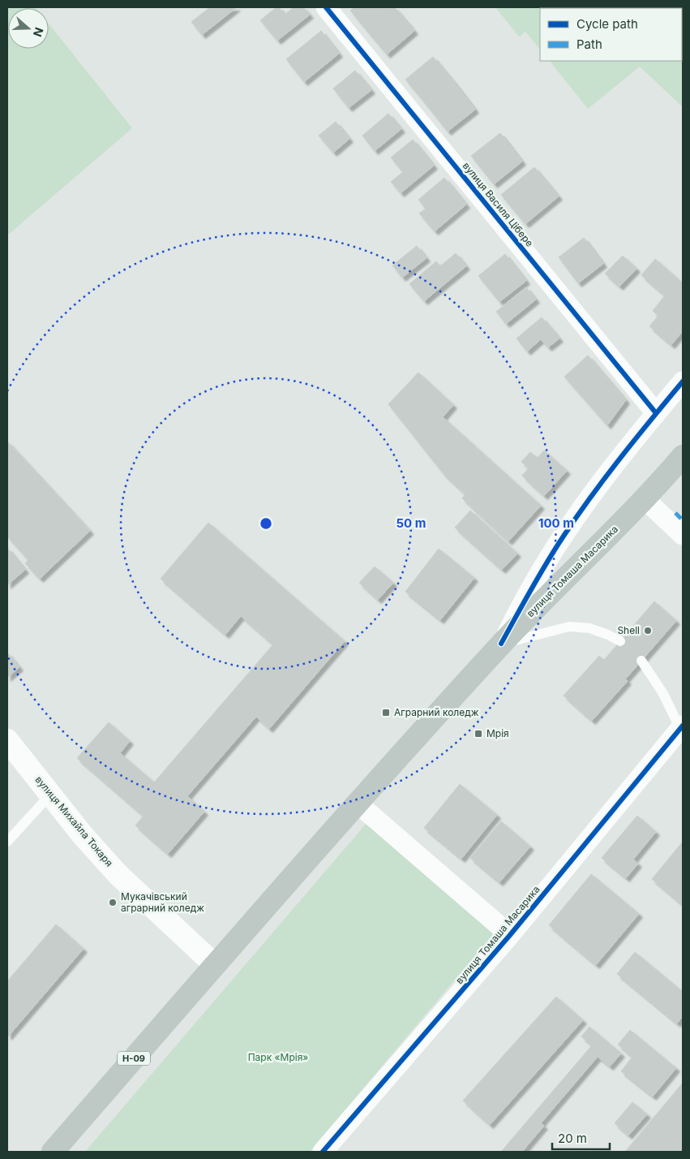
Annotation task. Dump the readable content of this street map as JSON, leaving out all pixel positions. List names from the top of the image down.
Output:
{
  "streets": {
    "main road": ["вулиця Томаша Масарика", "Н-09"],
    "street": ["вулиця Василя Цібере", "вулиця Михайла Токаря"]
  },
  "crossings": [
    ["вулиця Василя Цібере", "вулиця Томаша Масарика"],
    ["вулиця Томаша Масарика", "вулиця Михайла Токаря"]
  ],
  "parks": ["Парк «Мрія»"],
  "places": {
    "other": ["Shell", "Мукачівський аграрний коледж"],
    "transit": ["Аграрний коледж", "Мрія"]
  },
  "legend": ["Cycle path", "Path"],
  "scale_bar": "20 m",
  "north": "right",
  "rings": ["50 m", "100 m"]
}
